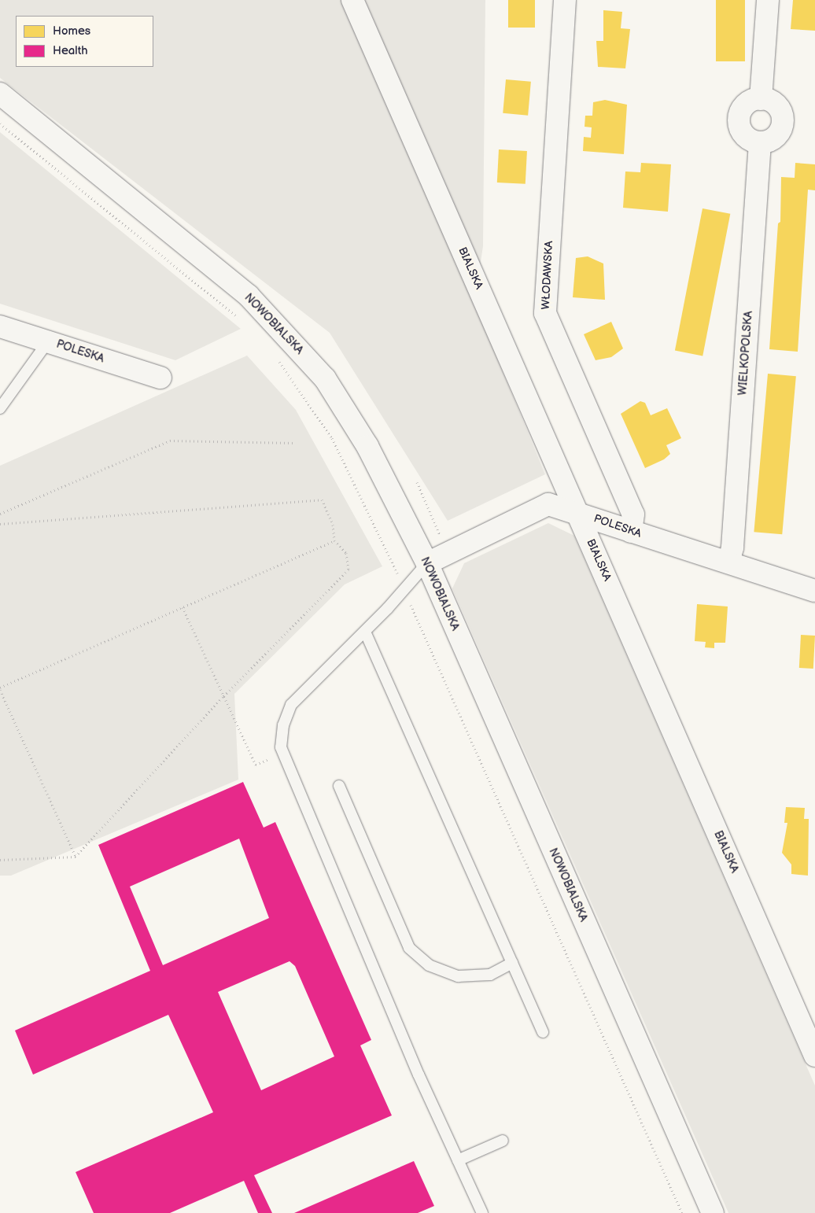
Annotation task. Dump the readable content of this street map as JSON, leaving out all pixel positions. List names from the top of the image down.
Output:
{
  "streets": {
    "street": [
      "BIALSKA",
      "WŁODAWSKA",
      "NOWOBIALSKA",
      "POLESKA",
      "WIELKOPOLSKA"
    ]
  },
  "crossings": [
    ["BIALSKA", "POLESKA"],
    ["WŁODAWSKA", "POLESKA"],
    ["NOWOBIALSKA", "POLESKA"],
    ["POLESKA", "WIELKOPOLSKA"]
  ],
  "legend": ["Homes", "Health"]
}
